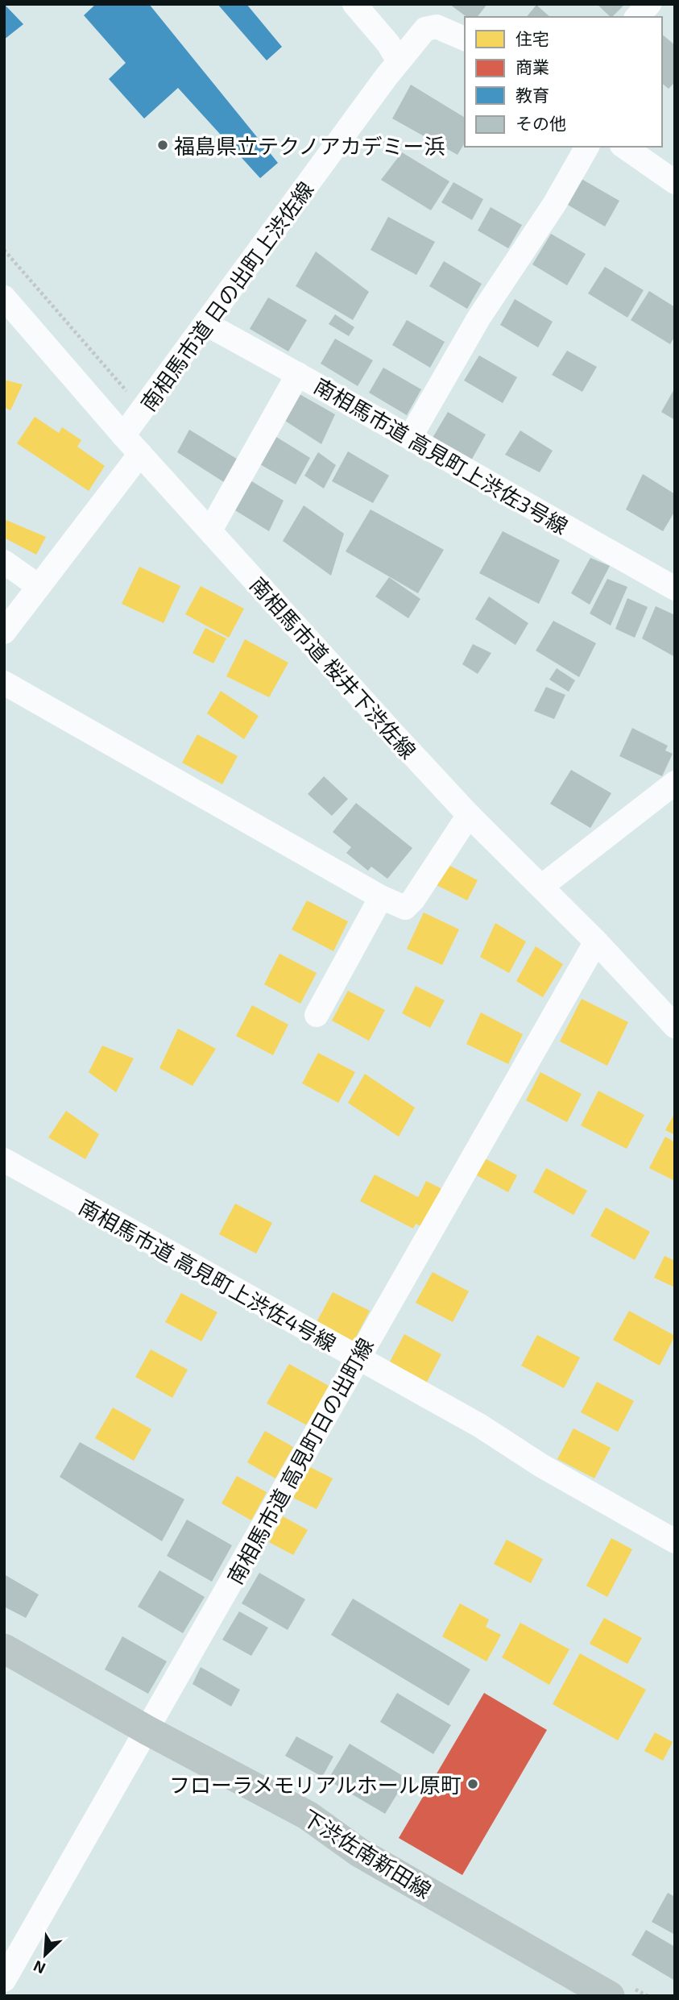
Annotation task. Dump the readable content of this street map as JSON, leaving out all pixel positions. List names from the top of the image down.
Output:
{
  "streets": {
    "main road": ["下渋佐南新田線"],
    "street": [
      "南相馬市道 日の出町上渋佐線",
      "南相馬市道 高見町上渋佐3号線",
      "南相馬市道 桜井下渋佐線",
      "南相馬市道 高見町上渋佐4号線",
      "南相馬市道 高見町日の出町線"
    ]
  },
  "crossings": [
    ["南相馬市道 日の出町上渋佐線", "南相馬市道 高見町上渋佐3号線"],
    ["南相馬市道 日の出町上渋佐線", "南相馬市道 桜井下渋佐線"],
    ["南相馬市道 桜井下渋佐線", "南相馬市道 高見町日の出町線"],
    ["南相馬市道 高見町上渋佐4号線", "南相馬市道 高見町日の出町線"],
    ["南相馬市道 高見町日の出町線", "下渋佐南新田線"]
  ],
  "places": ["福島県立テクノアカデミー浜", "フローラメモリアルホール原町"],
  "legend": [
    "住宅",
    "商業",
    "教育",
    "その他"
  ],
  "north": "bottom left"
}
